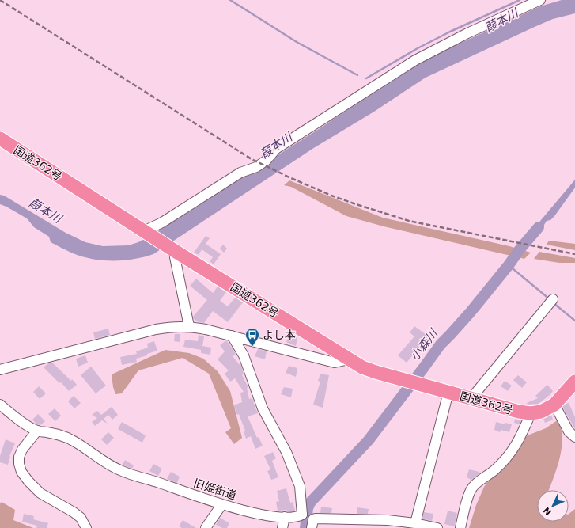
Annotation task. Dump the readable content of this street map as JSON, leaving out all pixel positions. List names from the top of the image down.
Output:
{
  "streets": {
    "highway": ["国道362号"],
    "street": ["旧姫街道"]
  },
  "water": ["葭本川", "小森川"],
  "places": {
    "bus stop": ["よし本"]
  },
  "north": "bottom left"
}
